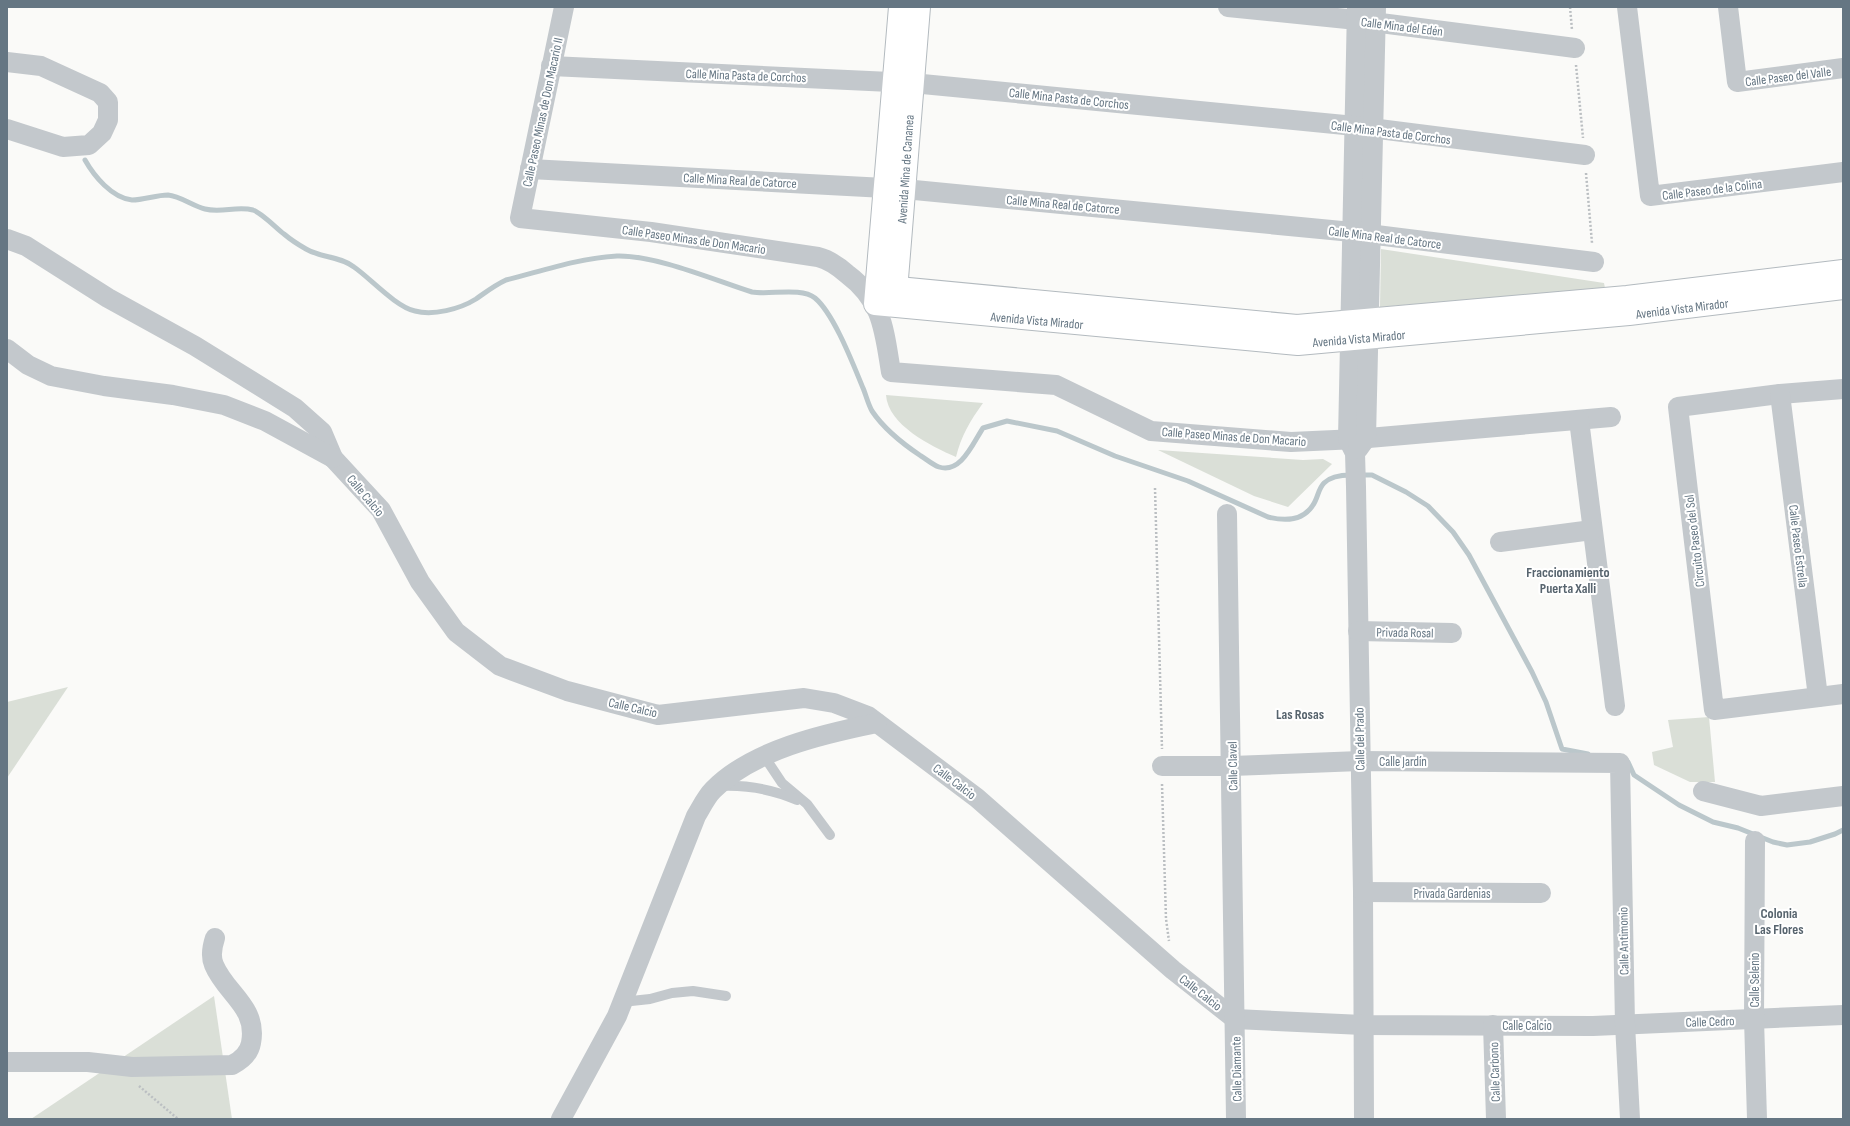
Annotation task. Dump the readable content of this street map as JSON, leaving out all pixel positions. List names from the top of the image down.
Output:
{
  "streets": {
    "street": [
      "Calle Mina del Edén",
      "Calle Mina Pasta de Corchos",
      "Calle Paseo del Valle",
      "Calle Paseo Minas de Don Macario II",
      "Avenida Mina de Cananea",
      "Calle Mina Real de Catorce",
      "Calle Paseo de la Colina",
      "Calle Paseo Minas de Don Macario",
      "Avenida Vista Mirador",
      "Calle Calcio",
      "Circuito Paseo del Sol",
      "Calle Paseo Estrella",
      "Privada Rosal",
      "Calle del Prado",
      "Calle Jardín",
      "Calle Clavel",
      "Privada Gardenias",
      "Calle Antimonio",
      "Calle Selenio",
      "Calle Cedro",
      "Calle Diamante",
      "Calle Carbono"
    ]
  },
  "crossings": [
    ["Calle Mina del Edén", "Calle del Prado"],
    ["Calle Mina Pasta de Corchos", "Calle Paseo Minas de Don Macario II"],
    ["Calle Mina Pasta de Corchos", "Avenida Mina de Cananea"],
    ["Calle Mina Pasta de Corchos", "Calle del Prado"],
    ["Calle Paseo Minas de Don Macario II", "Calle Mina Real de Catorce"],
    ["Calle Paseo Minas de Don Macario II", "Calle Paseo Minas de Don Macario"],
    ["Avenida Mina de Cananea", "Calle Mina Real de Catorce"],
    ["Avenida Mina de Cananea", "Calle Paseo Minas de Don Macario"],
    ["Avenida Mina de Cananea", "Avenida Vista Mirador"],
    ["Calle Mina Real de Catorce", "Calle del Prado"],
    ["Calle Paseo Minas de Don Macario", "Avenida Vista Mirador"],
    ["Calle Paseo Minas de Don Macario", "Calle del Prado"],
    ["Avenida Vista Mirador", "Calle del Prado"],
    ["Calle Calcio", "Calle del Prado"],
    ["Calle Calcio", "Calle Clavel"],
    ["Calle Calcio", "Calle Antimonio"],
    ["Calle Calcio", "Calle Cedro"],
    ["Calle Calcio", "Calle Diamante"],
    ["Calle Calcio", "Calle Carbono"],
    ["Circuito Paseo del Sol", "Calle Paseo Estrella"],
    ["Privada Rosal", "Calle del Prado"],
    ["Calle del Prado", "Calle Jardín"],
    ["Calle del Prado", "Privada Gardenias"],
    ["Calle Jardín", "Calle Clavel"],
    ["Calle Jardín", "Calle Antimonio"],
    ["Calle Clavel", "Calle Diamante"],
    ["Calle Antimonio", "Calle Cedro"],
    ["Calle Selenio", "Calle Cedro"]
  ],
  "districts": ["Fraccionamiento Puerta Xalli", "Las Rosas", "Colonia Las Flores"]
}
